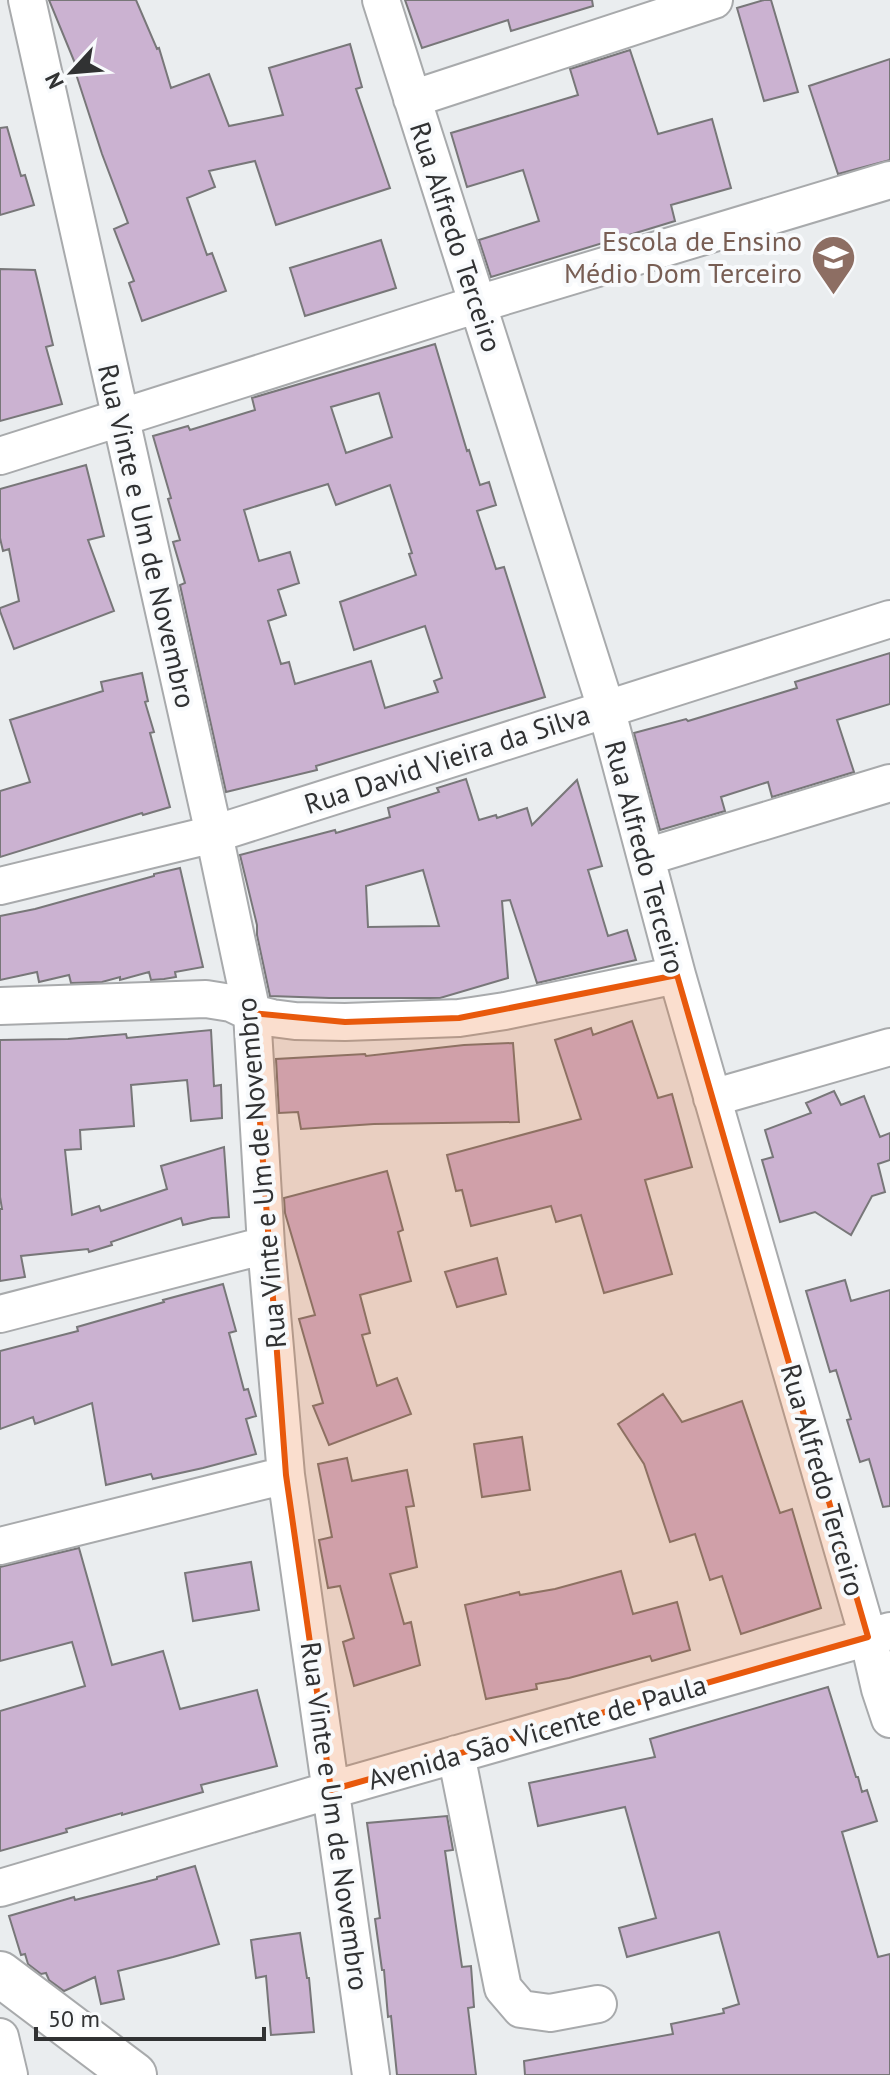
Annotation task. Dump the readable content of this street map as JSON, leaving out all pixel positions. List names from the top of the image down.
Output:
{
  "streets": {
    "street": [
      "Rua Alfredo Terceiro",
      "Rua Vinte e Um de Novembro",
      "Rua David Vieira da Silva",
      "Avenida São Vicente de Paula"
    ]
  },
  "crossings": [
    ["Rua Alfredo Terceiro", "Rua David Vieira da Silva"],
    ["Rua Alfredo Terceiro", "Avenida São Vicente de Paula"],
    ["Rua Vinte e Um de Novembro", "Rua David Vieira da Silva"],
    ["Rua Vinte e Um de Novembro", "Avenida São Vicente de Paula"]
  ],
  "places": {
    "school or university": ["Escola de Ensino Médio Dom Terceiro"]
  },
  "scale_bar": "50 m",
  "north": "bottom left"
}
